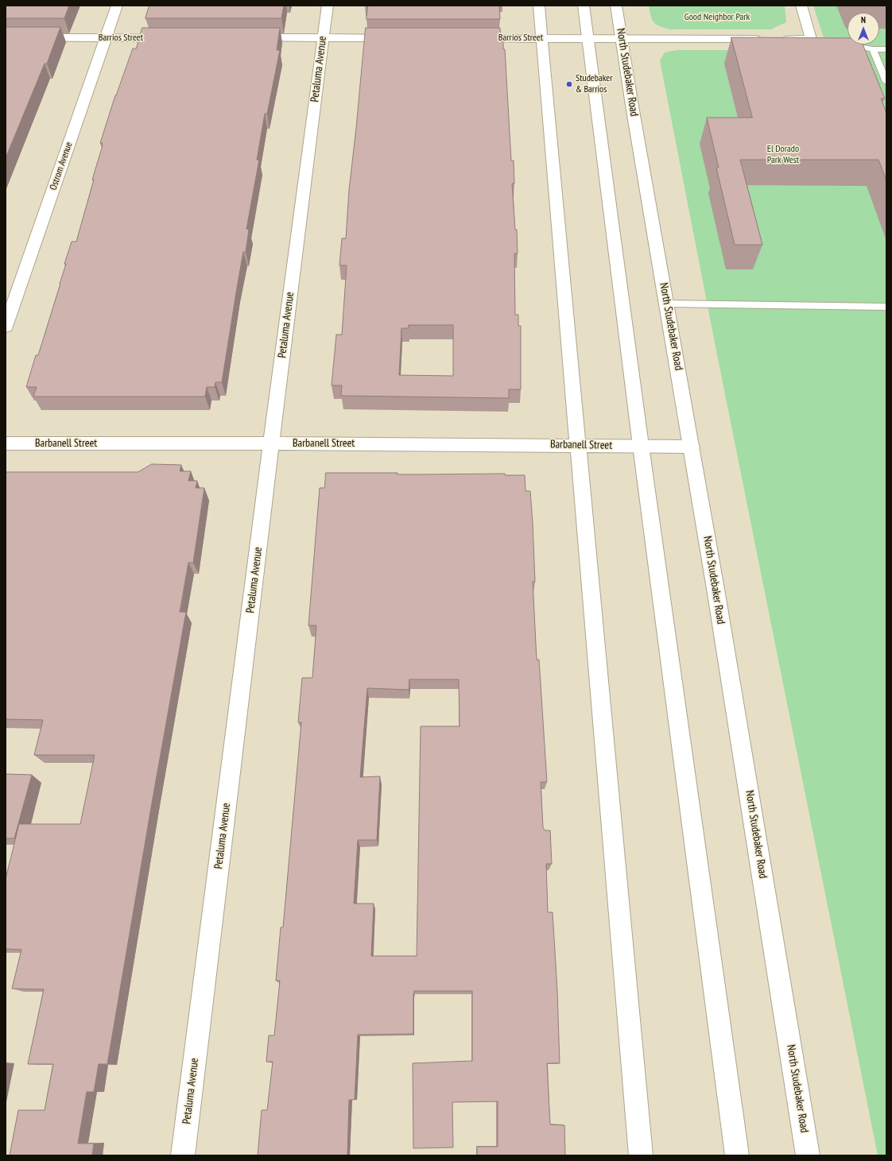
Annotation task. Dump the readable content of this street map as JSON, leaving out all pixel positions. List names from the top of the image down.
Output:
{
  "streets": {
    "street": [
      "Barrios Street",
      "Petaluma Avenue",
      "North Studebaker Road",
      "Ostrom Avenue",
      "Barbanell Street"
    ]
  },
  "crossings": [
    ["Barrios Street", "North Studebaker Road"],
    ["Barrios Street", "Ostrom Avenue"],
    ["Petaluma Avenue", "Barbanell Street"],
    ["North Studebaker Road", "Barbanell Street"]
  ],
  "parks": ["Good Neighbor Park", "El Dorado Park West"],
  "places": ["Studebaker & Barrios"],
  "north": "top"
}
